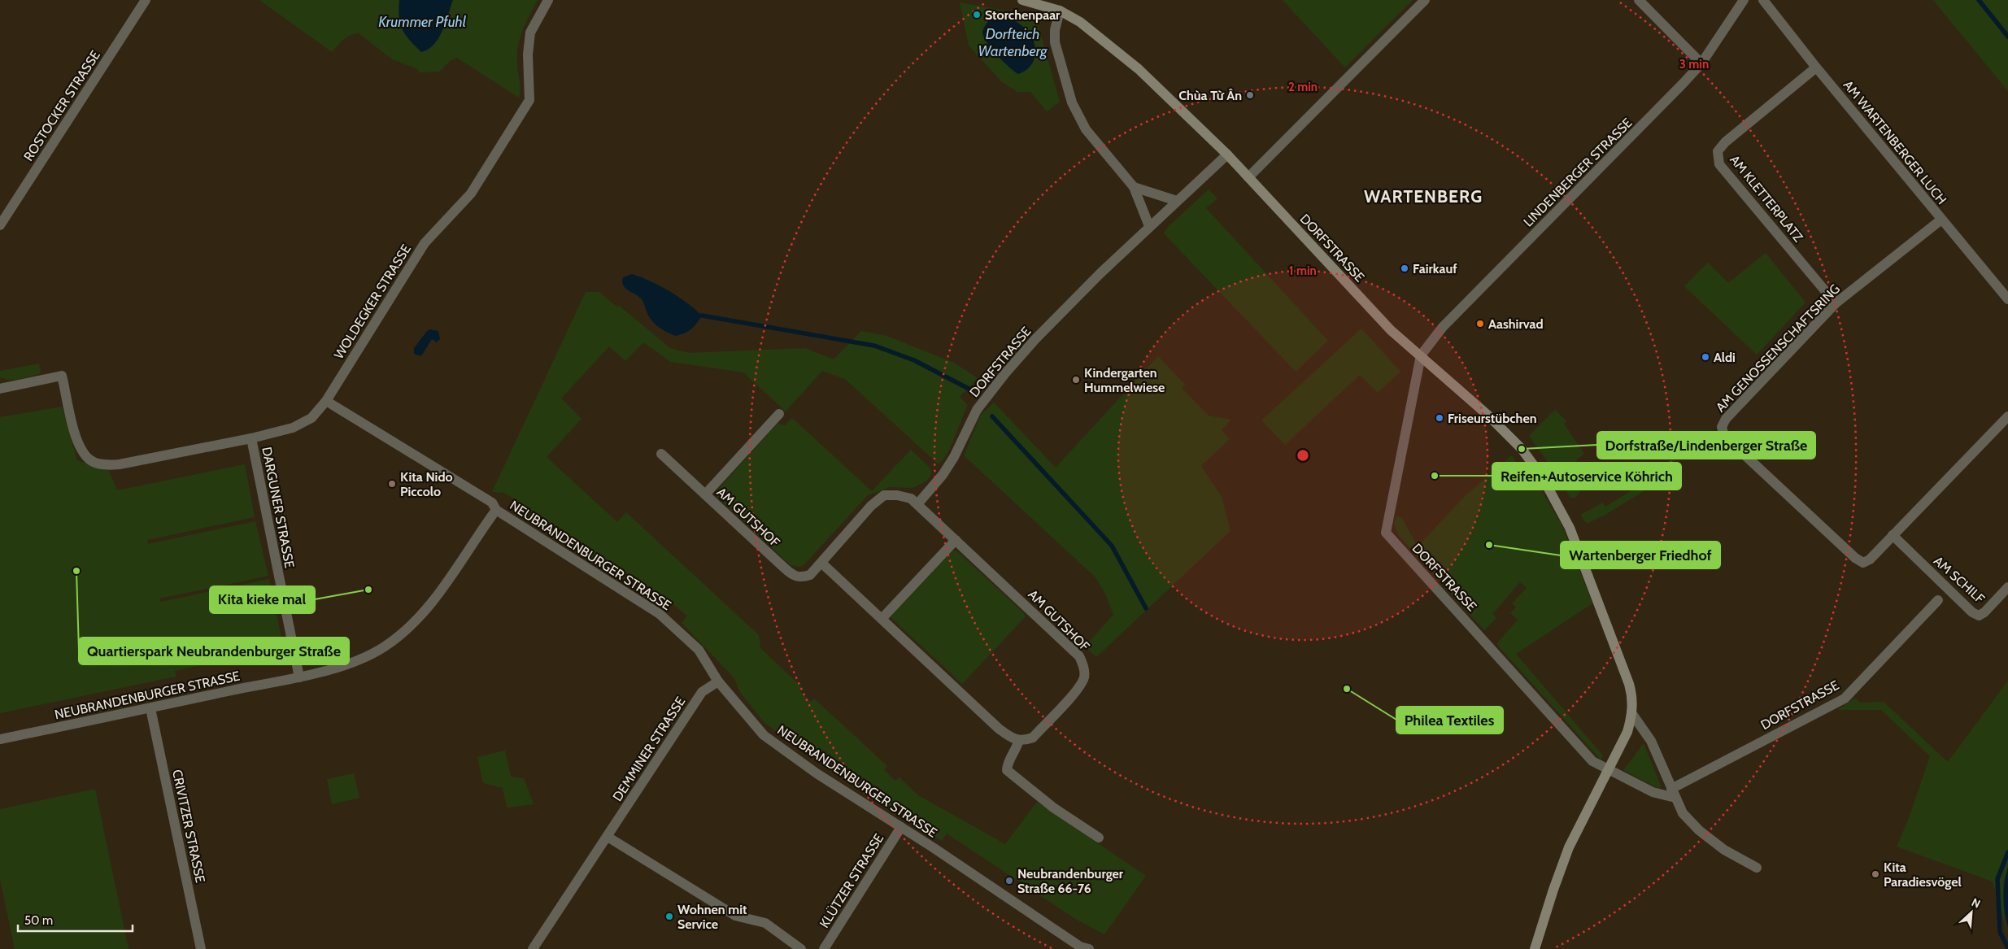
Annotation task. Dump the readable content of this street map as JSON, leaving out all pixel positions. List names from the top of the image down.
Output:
{
  "streets": {
    "main road": ["DORFSTRASSE"],
    "street": [
      "ROSTOCKER STRASSE",
      "AM WARTENBERGER LUCH",
      "LINDENBERGER STRASSE",
      "AM KLETTERPLATZ",
      "WOLDEGKER STRASSE",
      "AM GENOSSENSCHAFTSRING",
      "DARGUNER STRASSE",
      "AM GUTSHOF",
      "NEUBRANDENBURGER STRASSE",
      "AM SCHILF",
      "DEMMINER STRASSE",
      "CRIVITZER STRASSE",
      "KLÜTZER STRASSE"
    ]
  },
  "crossings": [
    ["AM WARTENBERGER LUCH", "AM KLETTERPLATZ"],
    ["AM WARTENBERGER LUCH", "AM GENOSSENSCHAFTSRING"],
    ["LINDENBERGER STRASSE", "DORFSTRASSE"],
    ["AM KLETTERPLATZ", "AM GENOSSENSCHAFTSRING"],
    ["DORFSTRASSE", "AM GUTSHOF"],
    ["WOLDEGKER STRASSE", "DARGUNER STRASSE"],
    ["WOLDEGKER STRASSE", "NEUBRANDENBURGER STRASSE"],
    ["AM GENOSSENSCHAFTSRING", "AM SCHILF"],
    ["DARGUNER STRASSE", "NEUBRANDENBURGER STRASSE"],
    ["NEUBRANDENBURGER STRASSE", "DEMMINER STRASSE"],
    ["NEUBRANDENBURGER STRASSE", "CRIVITZER STRASSE"],
    ["NEUBRANDENBURGER STRASSE", "KLÜTZER STRASSE"]
  ],
  "districts": ["WARTENBERG"],
  "water": ["Krummer Pfuhl", "Dorfteich Wartenberg"],
  "places": [
    "Storchenpaar",
    "Chùa Từ Ân",
    "Fairkauf",
    "Aashirvad",
    "Aldi",
    "Kindergarten Hummelwiese",
    "Friseurstübchen",
    "Dorfstraße/Lindenberger Straße",
    "Reifen+Autoservice Köhrich",
    "Kita Nido Piccolo",
    "Wartenberger Friedhof",
    "Quartierspark Neubrandenburger Straße",
    "Kita kieke mal",
    "Philea Textiles",
    "Kita Paradiesvögel",
    "Neubrandenburger Straße 66-76",
    "Wohnen mit Service"
  ],
  "scale_bar": "50 m",
  "north": "top right",
  "rings": ["3 min", "2 min", "1 min"]
}
